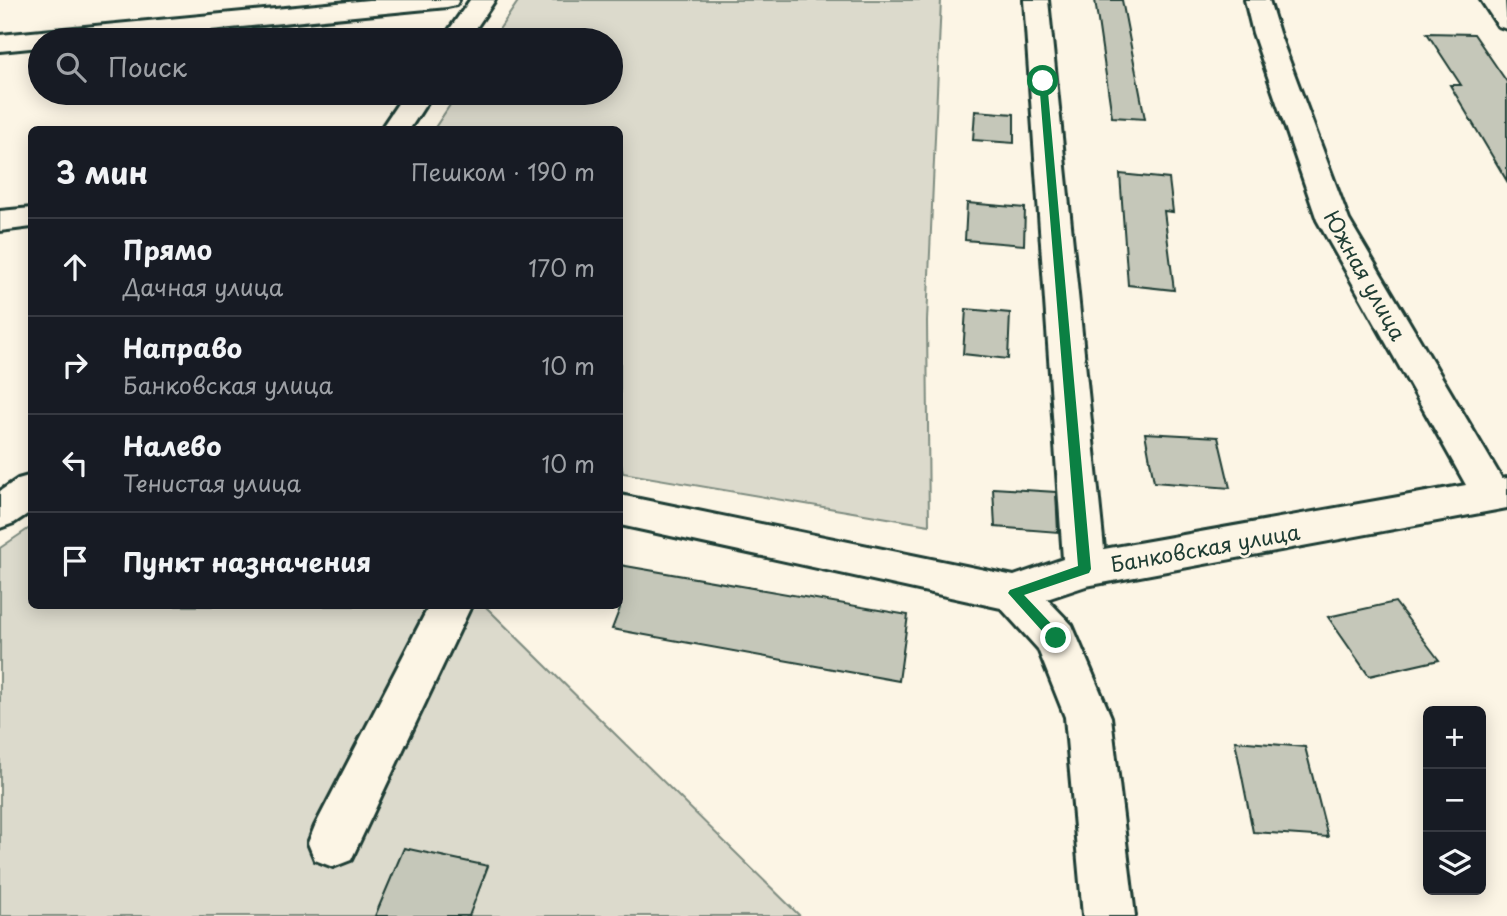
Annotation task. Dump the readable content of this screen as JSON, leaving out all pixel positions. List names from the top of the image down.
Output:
{
  "streets": {
    "street": ["Южная улица", "Банковская улица"]
  },
  "crossings": [
    ["Южная улица", "Банковская улица"]
  ],
  "page": {
    "search": "Поиск",
    "heading": ["3 мин", "Пешком · 190 m"],
    "list": [
      ["Прямо", "Дачная улица", "170 m"],
      ["Направо", "Банковская улица", "10 m"],
      ["Налево", "Тенистая улица", "10 m"],
      "Пункт назначения"
    ],
    "map_buttons": ["+", "−"]
  }
}
